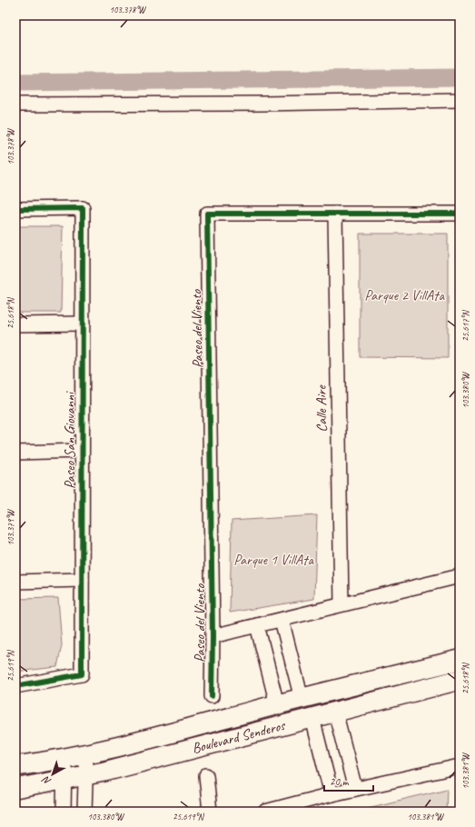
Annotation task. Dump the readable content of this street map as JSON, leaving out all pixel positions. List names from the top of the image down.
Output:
{
  "streets": {
    "main road": ["Boulevard Senderos"],
    "street": ["Paseo del Viento", "Calle Aire", "Paseo San Giovanni"]
  },
  "crossings": [
    ["Paseo del Viento", "Calle Aire"]
  ],
  "parks": ["Parque 2 VillAta", "Parque 1 VillAta"],
  "scale_bar": "20 m",
  "north": "bottom left",
  "coordinates": [
    "103.378°W",
    "25.618°N",
    "25.617°N",
    "103.380°W",
    "103.379°W",
    "25.619°N",
    "103.381°W"
  ]
}
